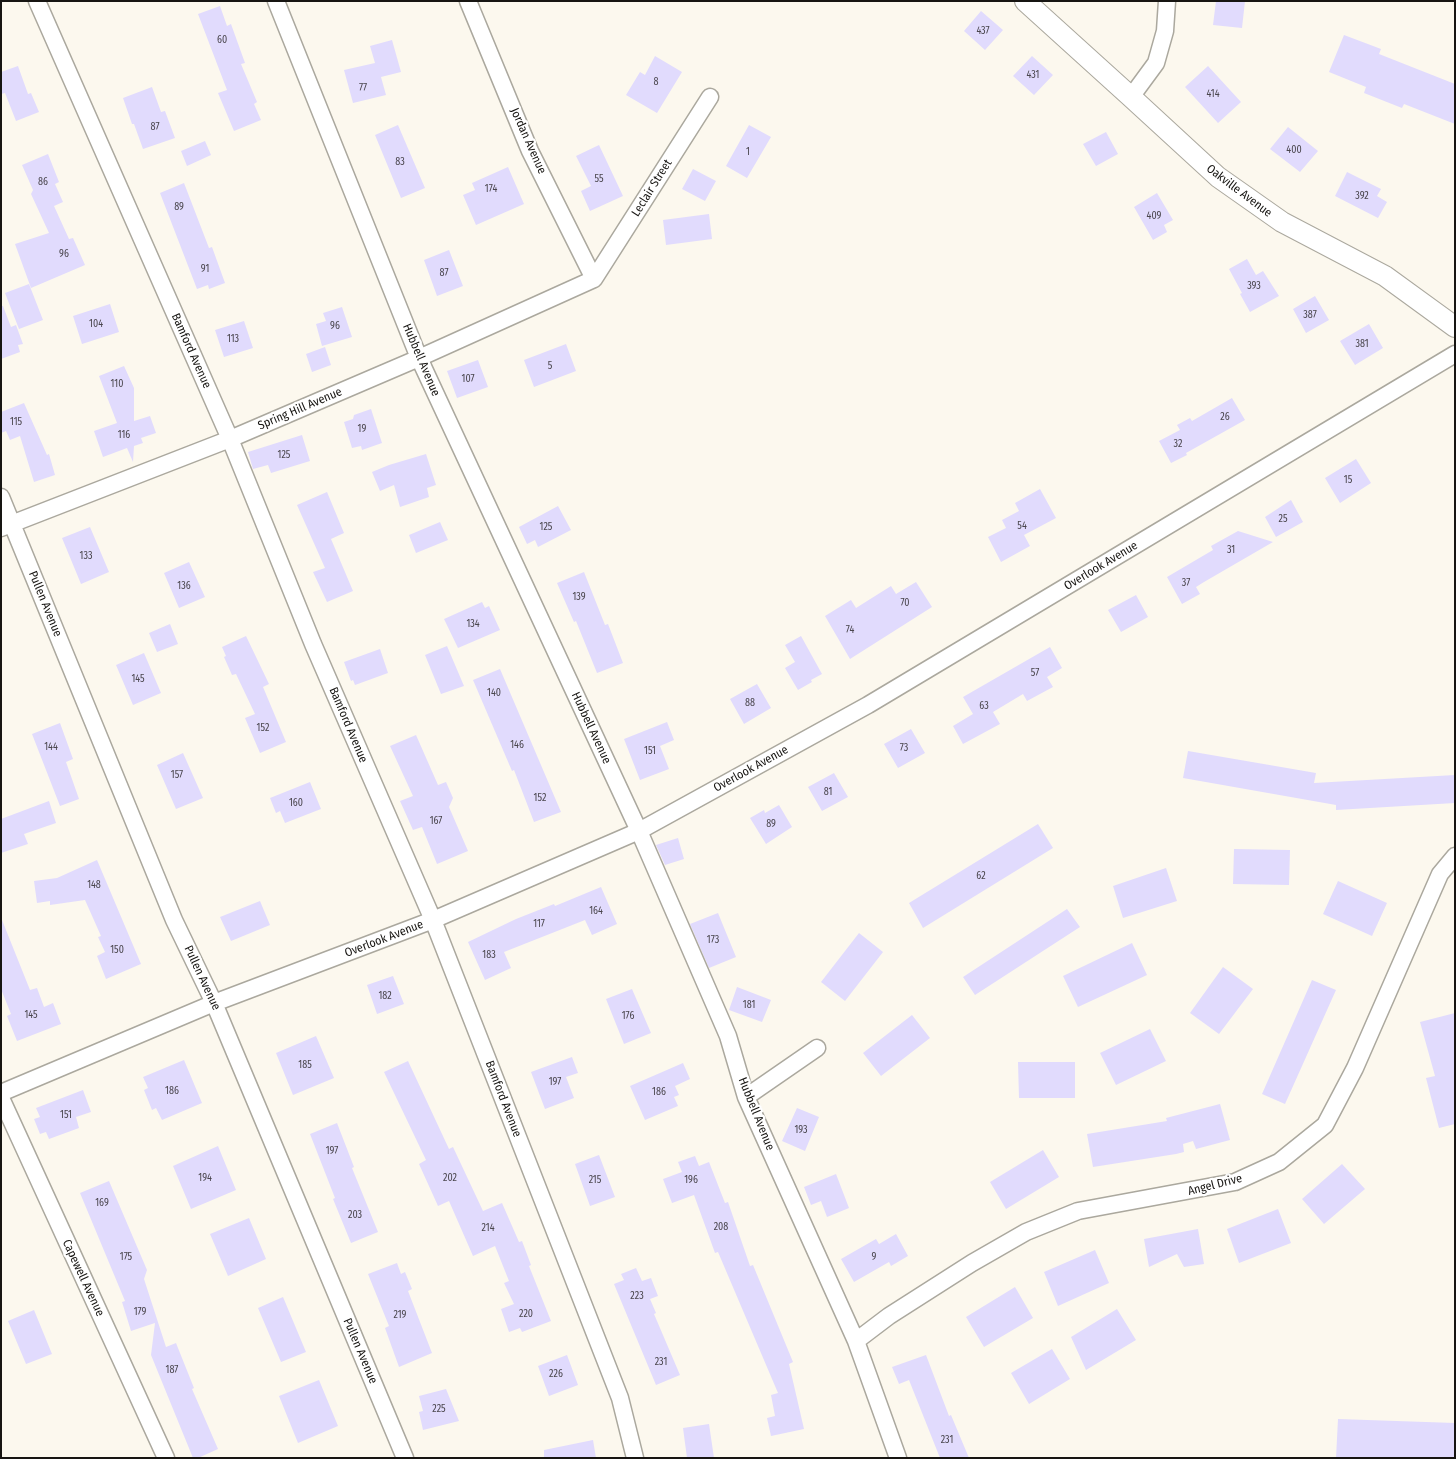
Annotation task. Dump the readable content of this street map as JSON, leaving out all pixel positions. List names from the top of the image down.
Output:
{
  "streets": {
    "street": [
      "Jordan Avenue",
      "Leclair Street",
      "Oakville Avenue",
      "Bamford Avenue",
      "Hubbell Avenue",
      "Spring Hill Avenue",
      "Overlook Avenue",
      "Pullen Avenue",
      "Angel Drive",
      "Capewell Avenue"
    ]
  },
  "crossings": [
    ["Jordan Avenue", "Leclair Street"],
    ["Jordan Avenue", "Spring Hill Avenue"],
    ["Leclair Street", "Spring Hill Avenue"],
    ["Bamford Avenue", "Spring Hill Avenue"],
    ["Bamford Avenue", "Overlook Avenue"],
    ["Hubbell Avenue", "Spring Hill Avenue"],
    ["Hubbell Avenue", "Overlook Avenue"],
    ["Hubbell Avenue", "Angel Drive"],
    ["Spring Hill Avenue", "Pullen Avenue"],
    ["Overlook Avenue", "Pullen Avenue"]
  ],
  "house_numbers": [
    "437",
    "60",
    "431",
    "8",
    "77",
    "414",
    "87",
    "400",
    "1",
    "83",
    "55",
    "86",
    "174",
    "392",
    "89",
    "409",
    "96",
    "91",
    "87",
    "393",
    "387",
    "104",
    "96",
    "113",
    "381",
    "5",
    "107",
    "110",
    "26",
    "115",
    "19",
    "116",
    "32",
    "125",
    "15",
    "25",
    "54",
    "125",
    "31",
    "133",
    "37",
    "136",
    "139",
    "70",
    "134",
    "74",
    "57",
    "145",
    "140",
    "88",
    "63",
    "152",
    "146",
    "144",
    "73",
    "151",
    "157",
    "81",
    "152",
    "160",
    "167",
    "89",
    "62",
    "148",
    "164",
    "117",
    "173",
    "150",
    "183",
    "182",
    "181",
    "145",
    "176",
    "185",
    "197",
    "186",
    "186",
    "151",
    "193",
    "197",
    "194",
    "202",
    "215",
    "196",
    "169",
    "203",
    "208",
    "214",
    "175",
    "9",
    "223",
    "179",
    "220",
    "219",
    "231",
    "187",
    "226",
    "225",
    "231"
  ]
}
